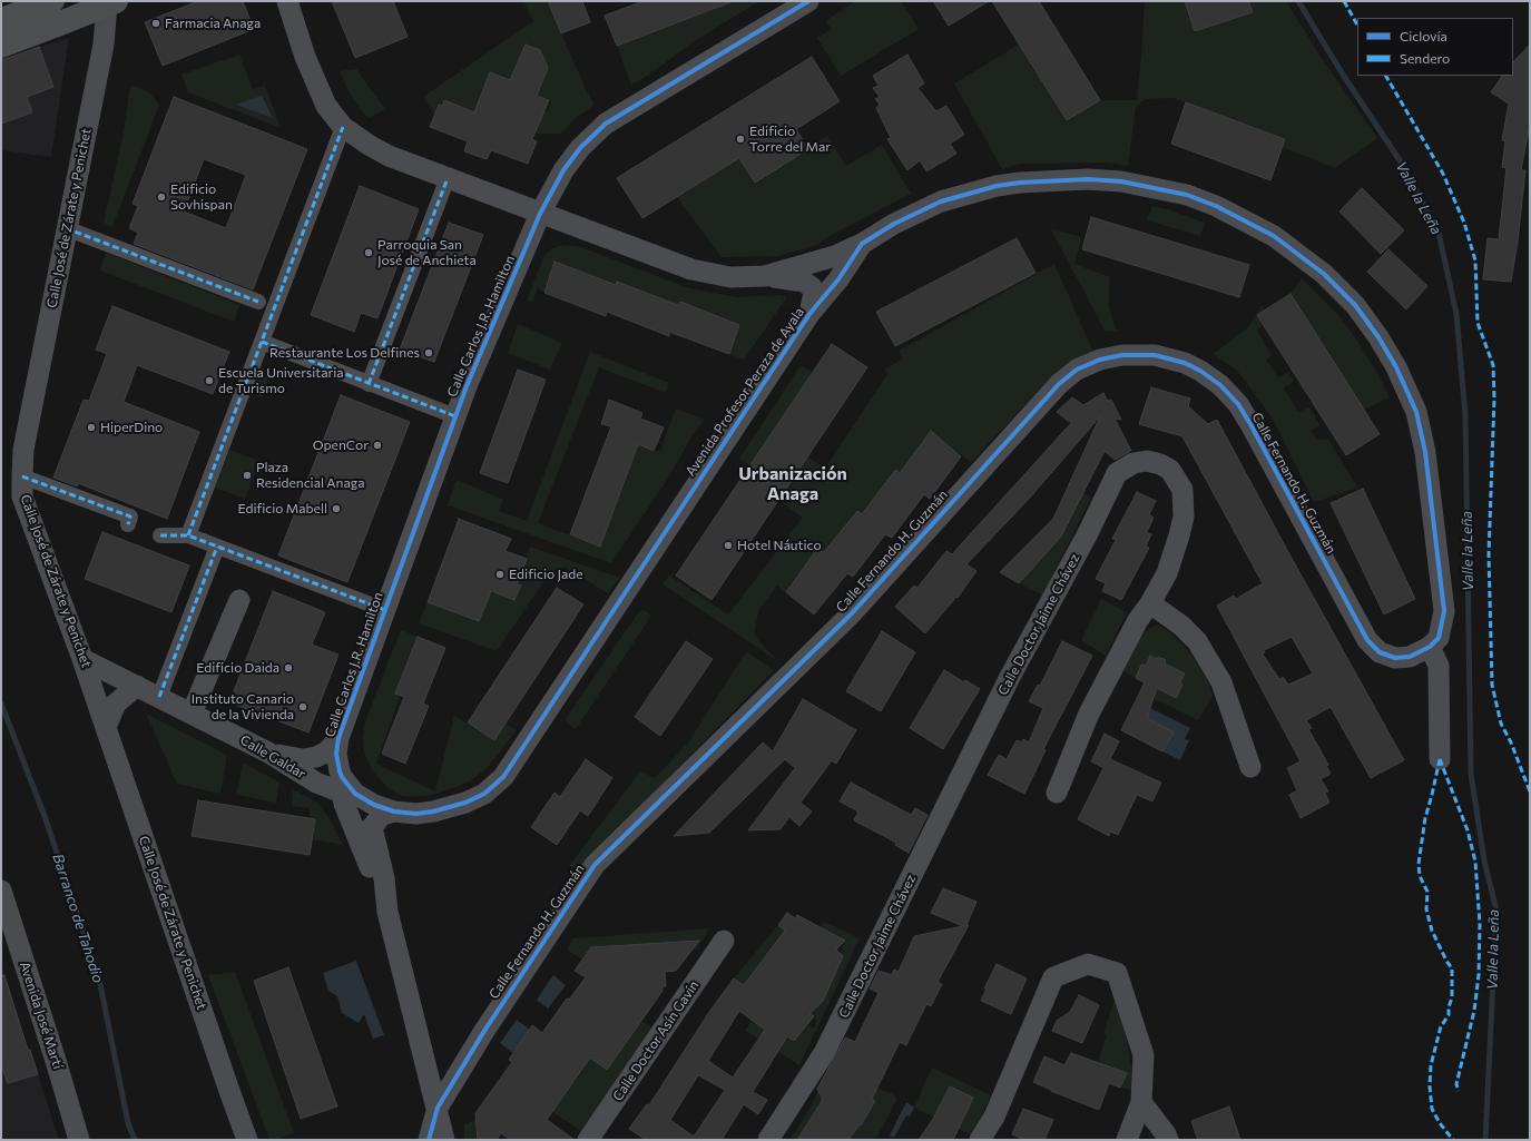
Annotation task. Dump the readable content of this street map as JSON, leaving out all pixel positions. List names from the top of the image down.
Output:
{
  "streets": {
    "street": [
      "Calle José de Zárate y Penichet",
      "Calle Carlos J.R. Hamilton",
      "Avenida Profesor Peraza de Ayala",
      "Calle Fernando H. Guzmán",
      "Calle Doctor Jaime Chávez",
      "Calle Galdar",
      "Avenida José Martí",
      "Calle Doctor Asín Gavín"
    ]
  },
  "crossings": [
    ["Calle José de Zárate y Penichet", "Calle Galdar"],
    ["Calle Carlos J.R. Hamilton", "Avenida Profesor Peraza de Ayala"],
    ["Calle Carlos J.R. Hamilton", "Calle Galdar"],
    ["Avenida Profesor Peraza de Ayala", "Calle Fernando H. Guzmán"],
    ["Avenida Profesor Peraza de Ayala", "Calle Galdar"]
  ],
  "districts": ["Urbanización Anaga"],
  "water": ["Valle la Leña", "Barranco de Tahodio"],
  "places": [
    "Farmacia Anaga",
    "Edificio Torre del Mar",
    "Edificio Sovhispan",
    "Parroquia San José de Anchieta",
    "Restaurante Los Delfines",
    "Escuela Universitaria de Turismo",
    "HiperDino",
    "OpenCor",
    "Plaza Residencial Anaga",
    "Edificio Mabell",
    "Hotel Náutico",
    "Edificio Jade",
    "Edificio Daida",
    "Instituto Canario de la Vivienda"
  ],
  "legend": ["Ciclovía", "Sendero"]
}
